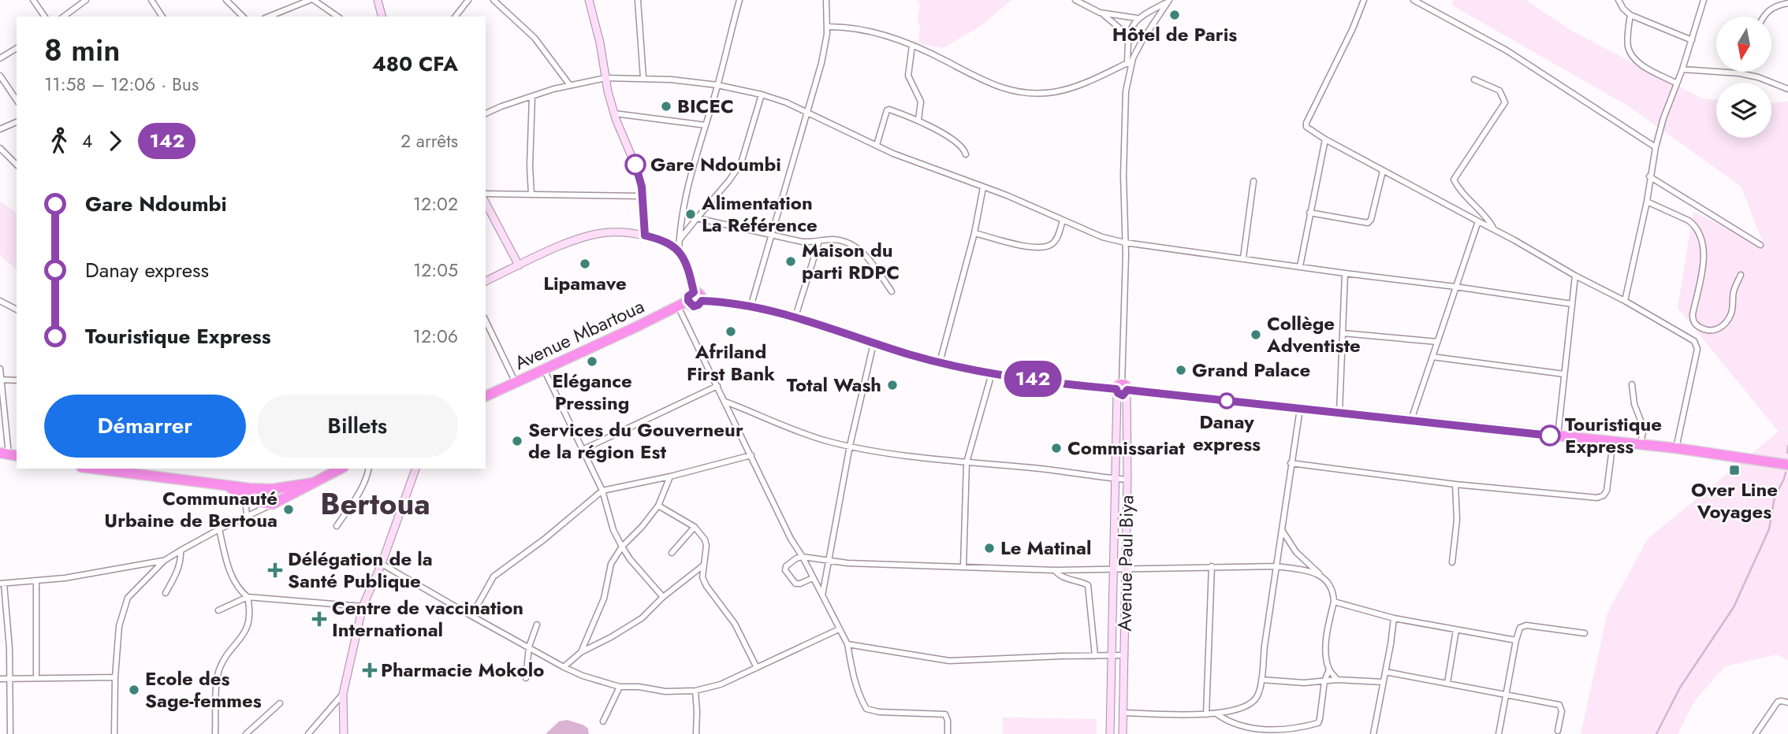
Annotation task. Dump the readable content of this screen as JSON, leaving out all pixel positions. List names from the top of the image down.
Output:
{
  "streets": {
    "highway": ["Avenue Mbartoua"],
    "street": ["Avenue Paul Biya"]
  },
  "districts": ["Bertoua"],
  "places": {
    "other": [
      "Hôtel de Paris",
      "BICEC",
      "Gare Ndoumbi",
      "Alimentation La Référence",
      "Maison du parti RDPC",
      "Lipamave",
      "Afriland First Bank",
      "Collège Adventiste",
      "Elégance Pressing",
      "Grand Palace",
      "Total Wash",
      "Danay express",
      "Touristique Express",
      "Services du Gouverneur de la région Est",
      "Commissariat",
      "Communauté Urbaine de Bertoua",
      "Le Matinal",
      "Ecole des Sage-femmes"
    ],
    "transit": ["Over Line Voyages"],
    "health": ["Délégation de la Santé Publique", "Centre de vaccination International", "Pharmacie Mokolo"]
  },
  "lines": ["bus line 142"],
  "north": "bottom",
  "page": {
    "on_map": "142",
    "heading": ["8 min", "11:58 – 12:06 · Bus", "480 CFA"],
    "legs": ["4", "142", "2 arrêts"],
    "list": [
      {
        "name": "Gare Ndoumbi",
        "value": "12:02"
      },
      {
        "name": "Danay express",
        "value": "12:05"
      },
      {
        "name": "Touristique Express",
        "value": "12:06"
      }
    ],
    "buttons": ["Démarrer", "Billets"]
  }
}
